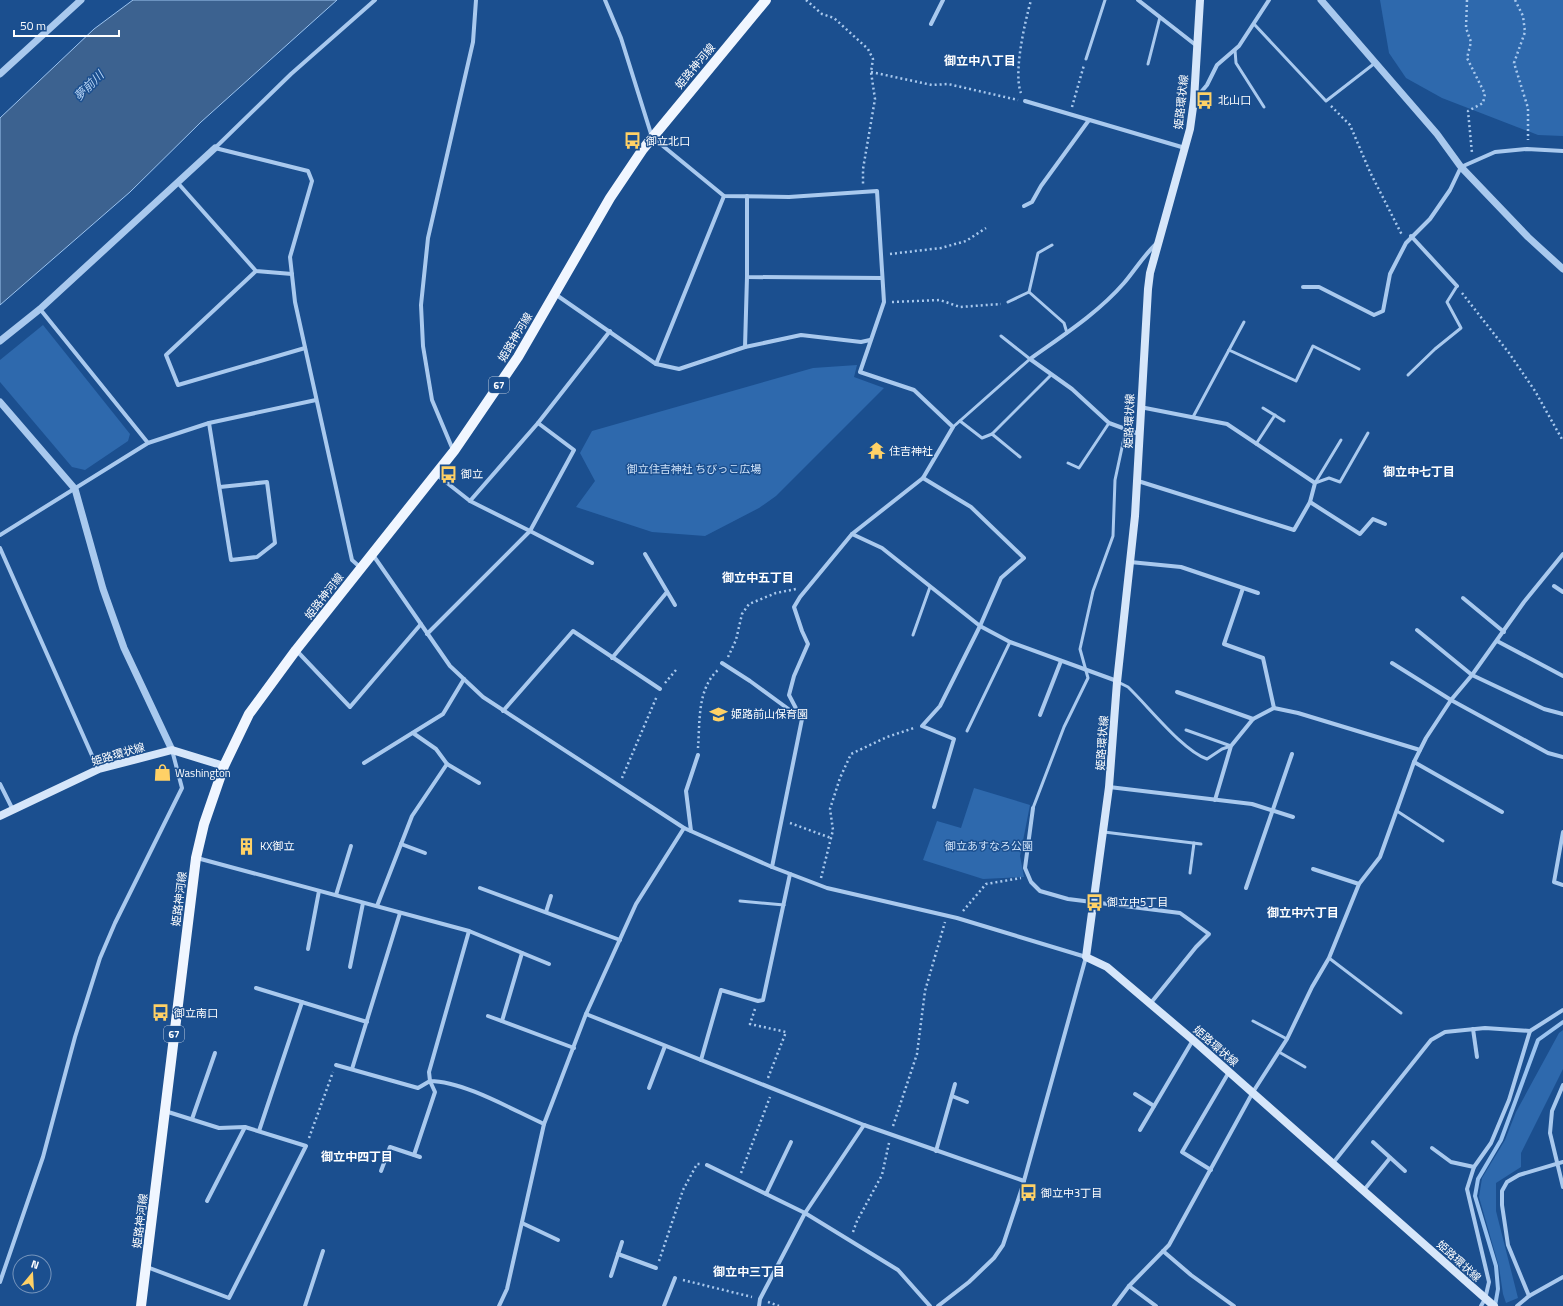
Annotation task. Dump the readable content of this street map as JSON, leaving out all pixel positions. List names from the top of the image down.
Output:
{
  "streets": {
    "main road": ["姫路神河線", "姫路環状線", "67"]
  },
  "districts": [
    "御立中八丁目",
    "御立中七丁目",
    "御立中五丁目",
    "御立中六丁目",
    "御立中四丁目",
    "御立中三丁目"
  ],
  "water": ["夢前川"],
  "parks": ["御立住吉神社 ちびっこ広場", "御立あすなろ公園"],
  "places": {
    "bus stop": [
      "北山口",
      "御立北口",
      "御立",
      "御立中5丁目",
      "御立南口",
      "御立中3丁目"
    ],
    "temple": ["住吉神社"],
    "school or university": ["姫路前山保育園"],
    "shop": ["Washington"],
    "building": ["KX御立"]
  },
  "scale_bar": "50 m",
  "north": "top"
}
